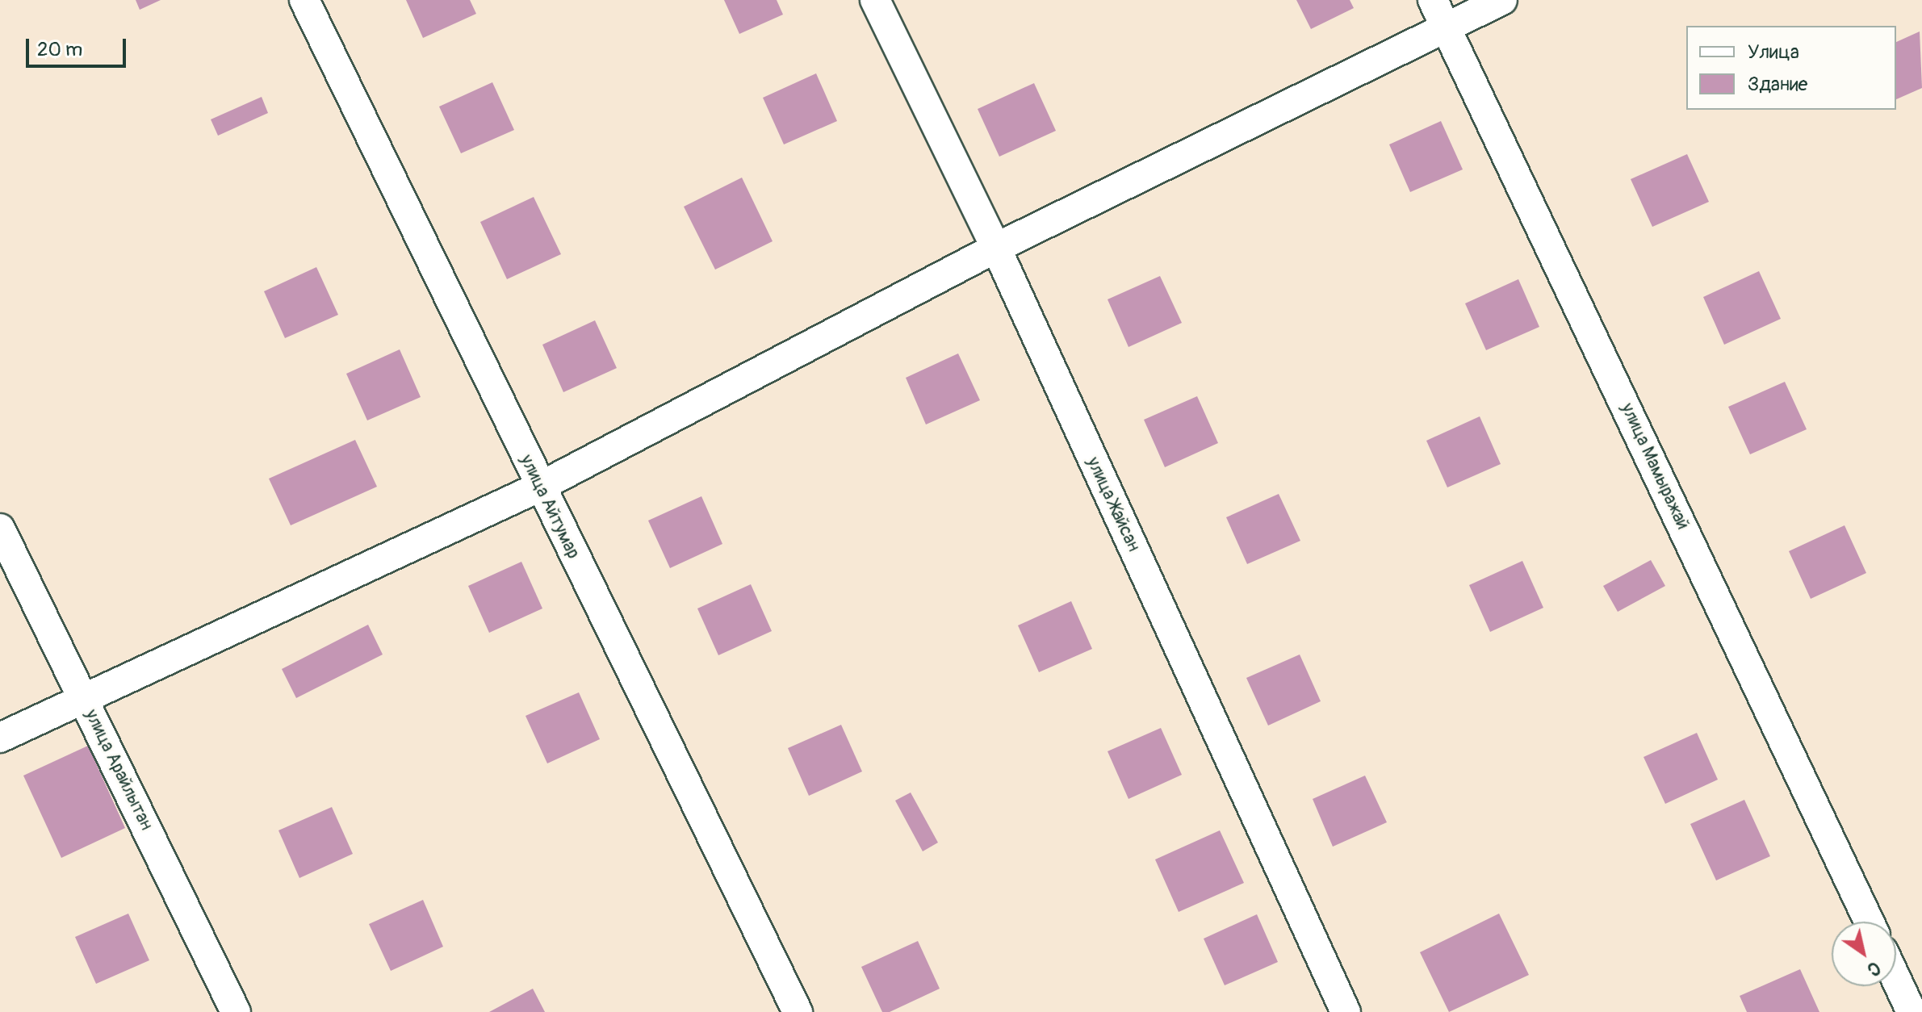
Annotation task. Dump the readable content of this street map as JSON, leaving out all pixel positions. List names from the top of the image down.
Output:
{
  "streets": {
    "street": [
      "улица Мамыражай",
      "улица Жайсан",
      "улица Айтумар",
      "улица Арайлытан"
    ]
  },
  "legend": ["Улица", "Здание"],
  "scale_bar": "20 m",
  "north": "bottom right"
}
